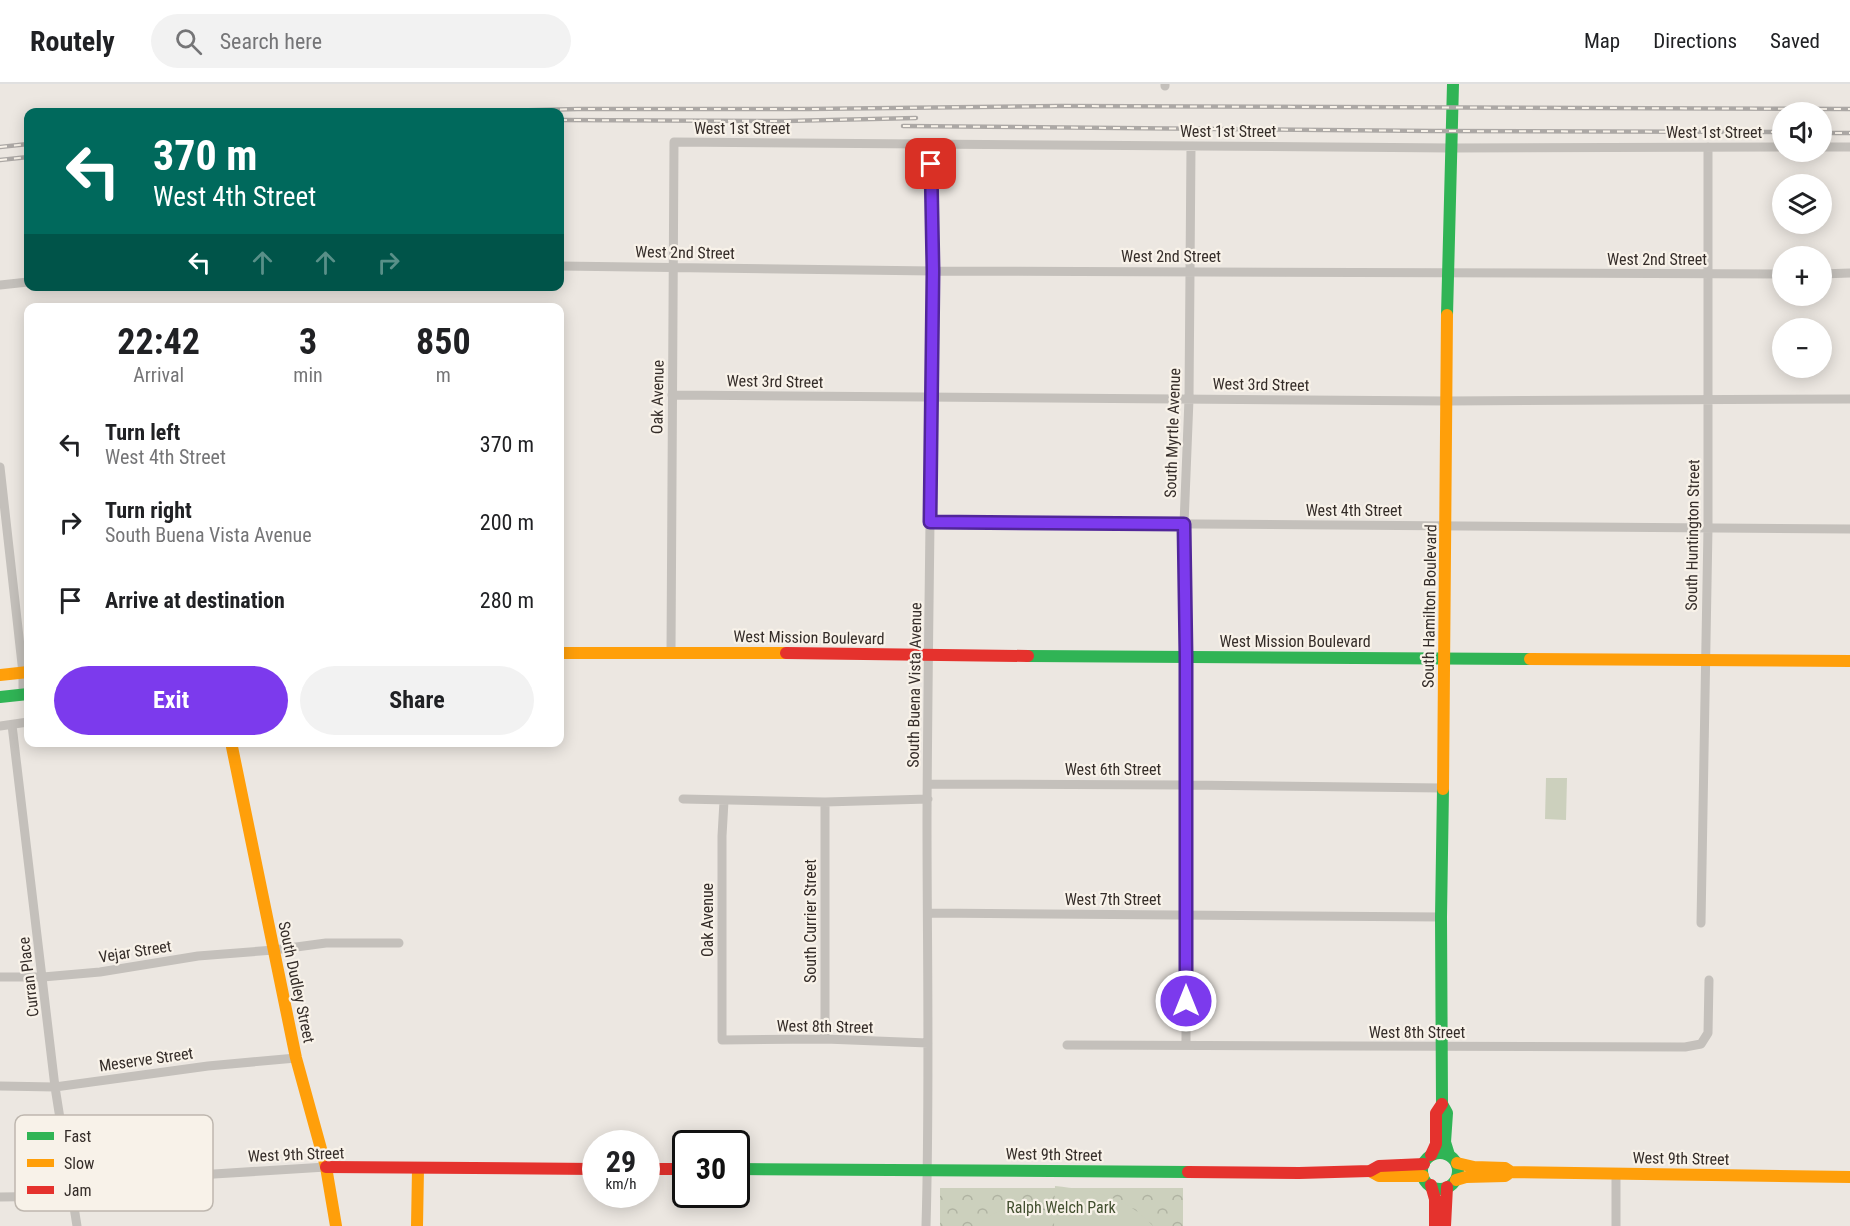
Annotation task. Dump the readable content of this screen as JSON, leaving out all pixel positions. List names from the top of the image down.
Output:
{
  "streets": {
    "street": [
      "West 1st Street",
      "West 2nd Street",
      "West 3rd Street",
      "Oak Avenue",
      "South Myrtle Avenue",
      "West 4th Street",
      "South Huntington Street",
      "South Hamilton Boulevard",
      "West Mission Boulevard",
      "South Buena Vista Avenue",
      "West 6th Street",
      "West 7th Street",
      "South Currier Street",
      "Vejar Street",
      "Curran Place",
      "South Dudley Street",
      "West 8th Street",
      "Meserve Street",
      "West 9th Street"
    ]
  },
  "crossings": [
    ["West 1st Street", "Oak Avenue"],
    ["West 1st Street", "South Myrtle Avenue"],
    ["West 1st Street", "South Huntington Street"],
    ["West 1st Street", "South Hamilton Boulevard"],
    ["West 1st Street", "South Buena Vista Avenue"],
    ["West 2nd Street", "Oak Avenue"],
    ["West 2nd Street", "South Myrtle Avenue"],
    ["West 2nd Street", "South Huntington Street"],
    ["West 2nd Street", "South Hamilton Boulevard"],
    ["West 2nd Street", "South Buena Vista Avenue"],
    ["West 3rd Street", "Oak Avenue"],
    ["West 3rd Street", "South Myrtle Avenue"],
    ["West 3rd Street", "South Huntington Street"],
    ["West 3rd Street", "South Hamilton Boulevard"],
    ["West 3rd Street", "South Buena Vista Avenue"],
    ["Oak Avenue", "West Mission Boulevard"],
    ["Oak Avenue", "West 8th Street"],
    ["South Myrtle Avenue", "West 4th Street"],
    ["South Myrtle Avenue", "West Mission Boulevard"],
    ["South Myrtle Avenue", "West 6th Street"],
    ["South Myrtle Avenue", "West 7th Street"],
    ["South Myrtle Avenue", "West 8th Street"],
    ["West 4th Street", "South Huntington Street"],
    ["West 4th Street", "South Hamilton Boulevard"],
    ["West 4th Street", "South Buena Vista Avenue"],
    ["South Huntington Street", "West Mission Boulevard"],
    ["South Hamilton Boulevard", "West Mission Boulevard"],
    ["South Hamilton Boulevard", "West 6th Street"],
    ["South Hamilton Boulevard", "West 7th Street"],
    ["South Hamilton Boulevard", "West 8th Street"],
    ["South Hamilton Boulevard", "West 9th Street"],
    ["West Mission Boulevard", "South Buena Vista Avenue"],
    ["South Buena Vista Avenue", "West 6th Street"],
    ["South Buena Vista Avenue", "West 7th Street"],
    ["South Buena Vista Avenue", "West 8th Street"],
    ["South Buena Vista Avenue", "West 9th Street"],
    ["South Currier Street", "West 8th Street"],
    ["Vejar Street", "Curran Place"],
    ["Vejar Street", "South Dudley Street"],
    ["Curran Place", "Meserve Street"],
    ["South Dudley Street", "Meserve Street"],
    ["South Dudley Street", "West 9th Street"]
  ],
  "parks": ["Ralph Welch Park"],
  "legend": ["Fast", "Slow", "Jam"],
  "page": {
    "header": "Routely",
    "search": "Search here",
    "nav": ["Map", "Directions", "Saved"],
    "map_buttons": ["+", "−"],
    "turn": ["370 m", "West 4th Street"],
    "eta": [
      "22:42",
      "Arrival",
      "3",
      "min",
      "850",
      "m"
    ],
    "list": [
      {
        "name": "Turn left",
        "note": "West 4th Street",
        "value": "370 m"
      },
      {
        "name": "Turn right",
        "note": "South Buena Vista Avenue",
        "value": "200 m"
      },
      {
        "name": "Arrive at destination",
        "value": "280 m"
      }
    ],
    "buttons": ["Exit", "Share"],
    "speed": "29 km/h",
    "limit": "30"
  }
}
